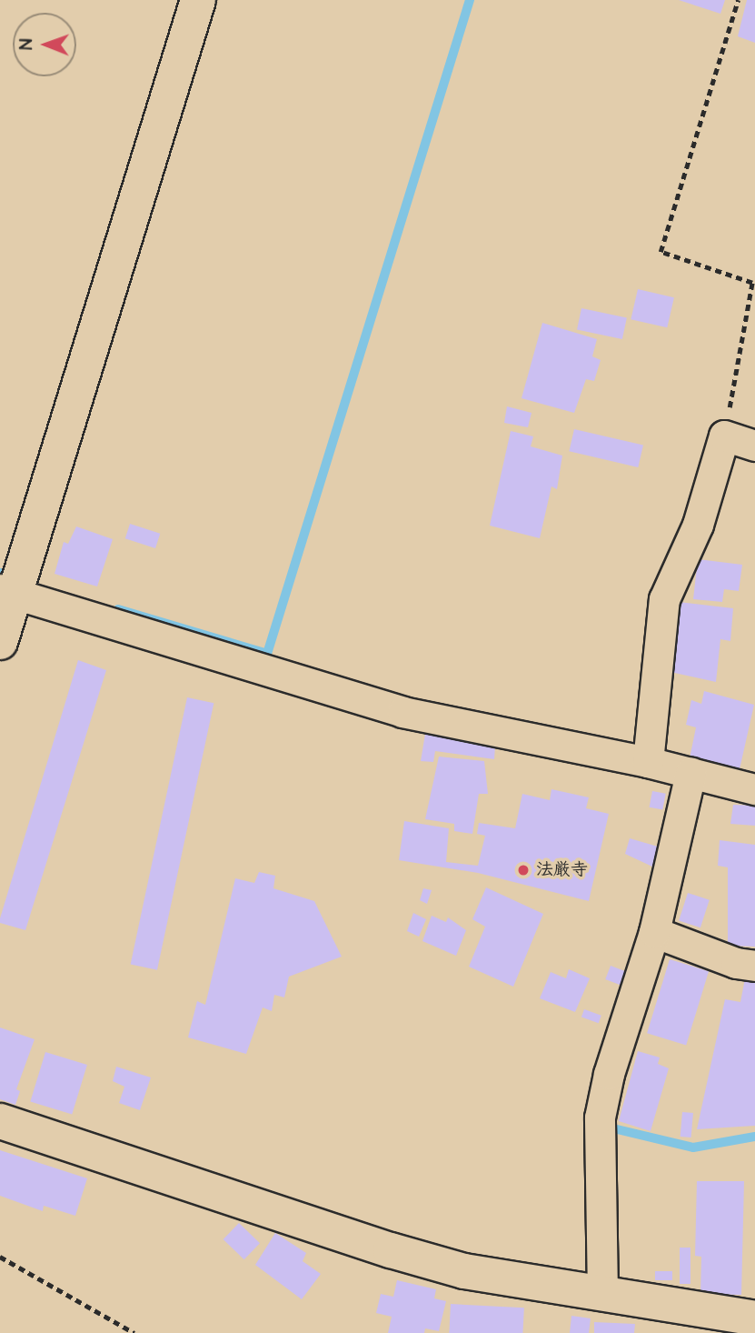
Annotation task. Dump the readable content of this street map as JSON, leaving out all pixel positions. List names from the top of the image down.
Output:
{
  "places": ["法厳寺"],
  "north": "left"
}
